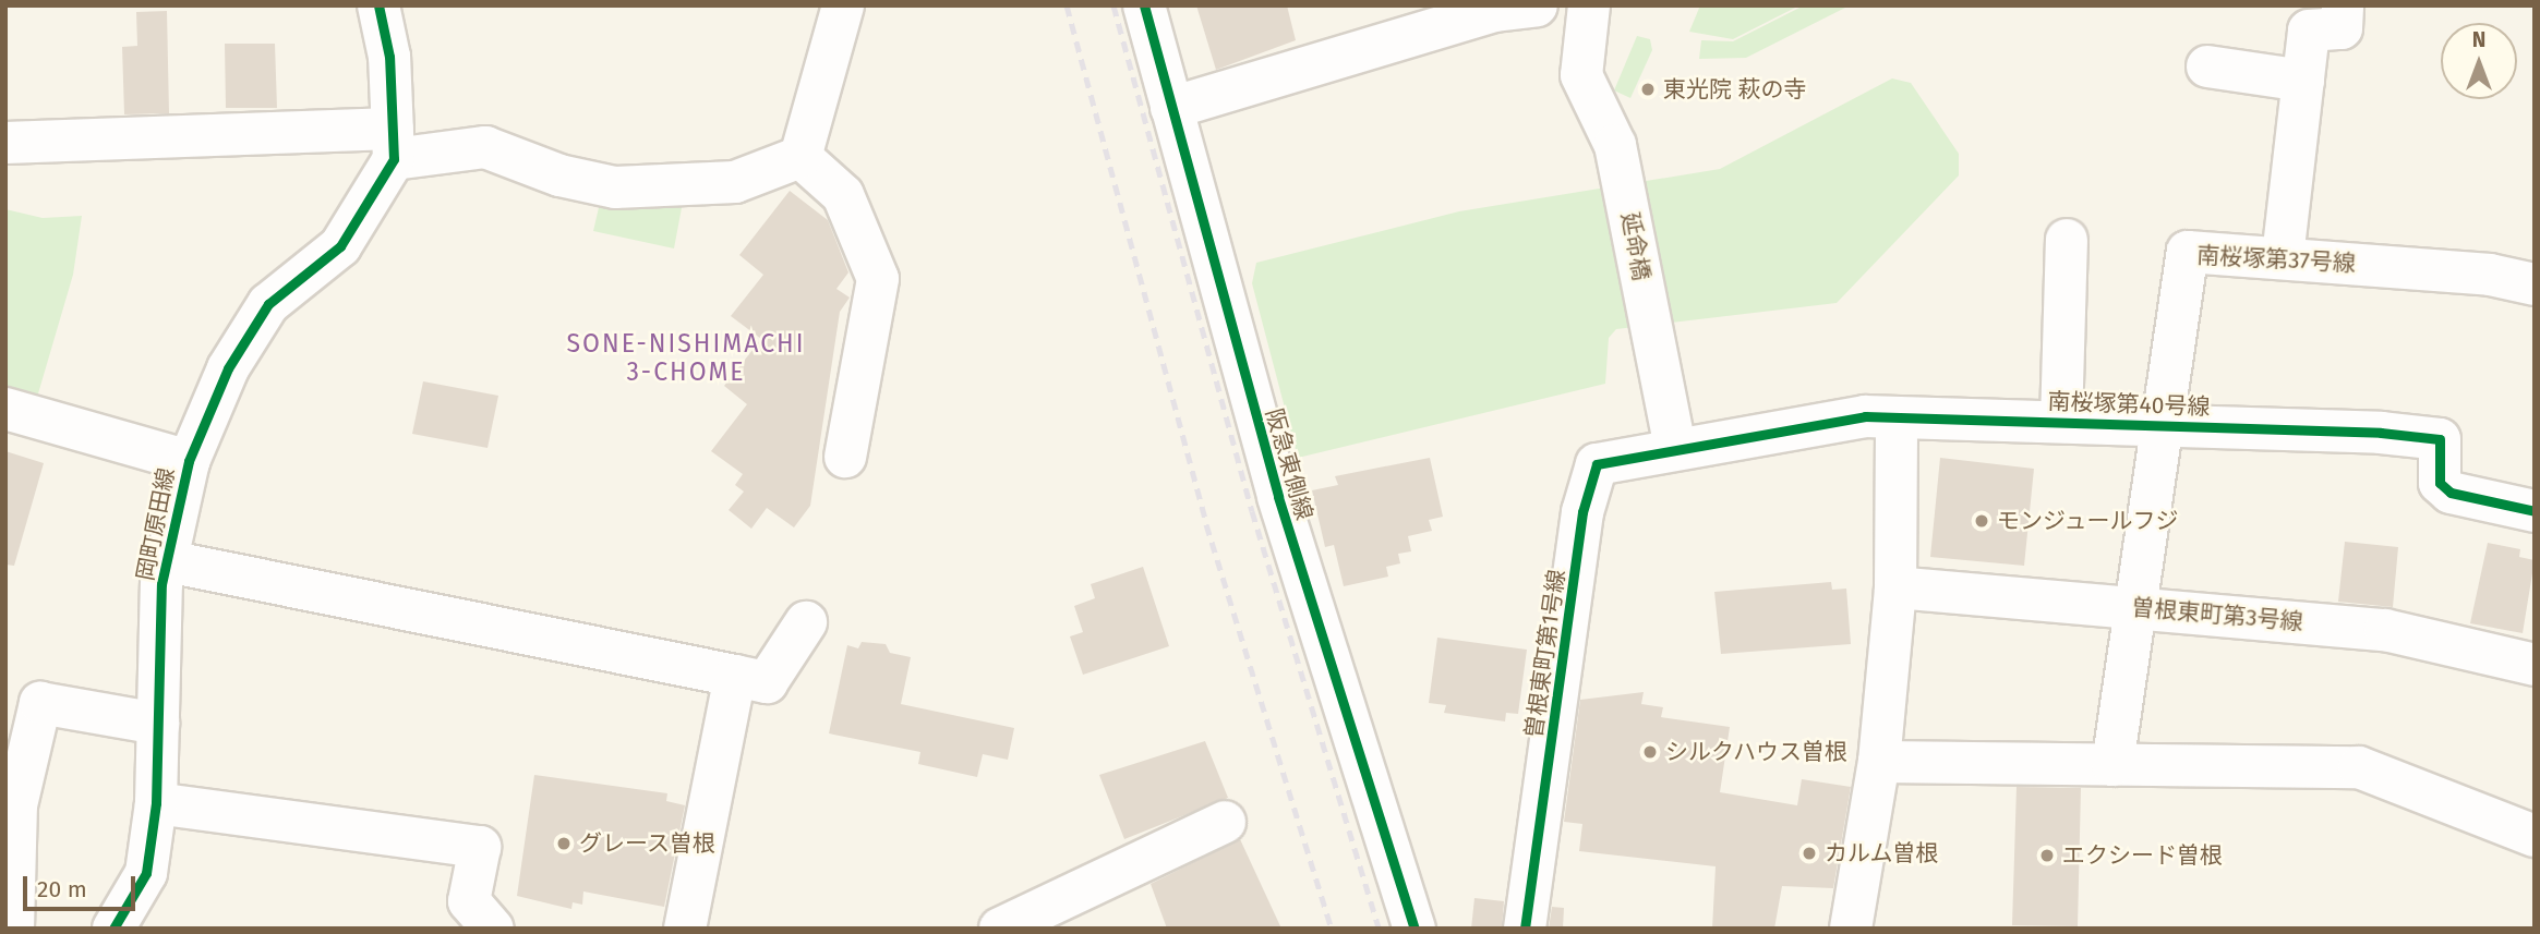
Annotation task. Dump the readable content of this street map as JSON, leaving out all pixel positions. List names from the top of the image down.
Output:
{
  "streets": {
    "street": [
      "延命橋",
      "南桜塚第37号線",
      "南桜塚第40号線",
      "阪急東側線",
      "岡町原田線",
      "曽根東町第3号線",
      "曽根東町第1号線"
    ]
  },
  "crossings": [
    ["延命橋", "南桜塚第40号線"],
    ["延命橋", "曽根東町第1号線"],
    ["南桜塚第37号線", "南桜塚第40号線"],
    ["南桜塚第40号線", "曽根東町第1号線"]
  ],
  "districts": ["SONE-NISHIMACHI 3-CHOME"],
  "places": [
    "東光院 萩の寺",
    "モンジュールフジ",
    "シルクハウス曽根",
    "グレース曽根",
    "カルム曽根",
    "エクシード曽根"
  ],
  "scale_bar": "20 m",
  "north": "top"
}
